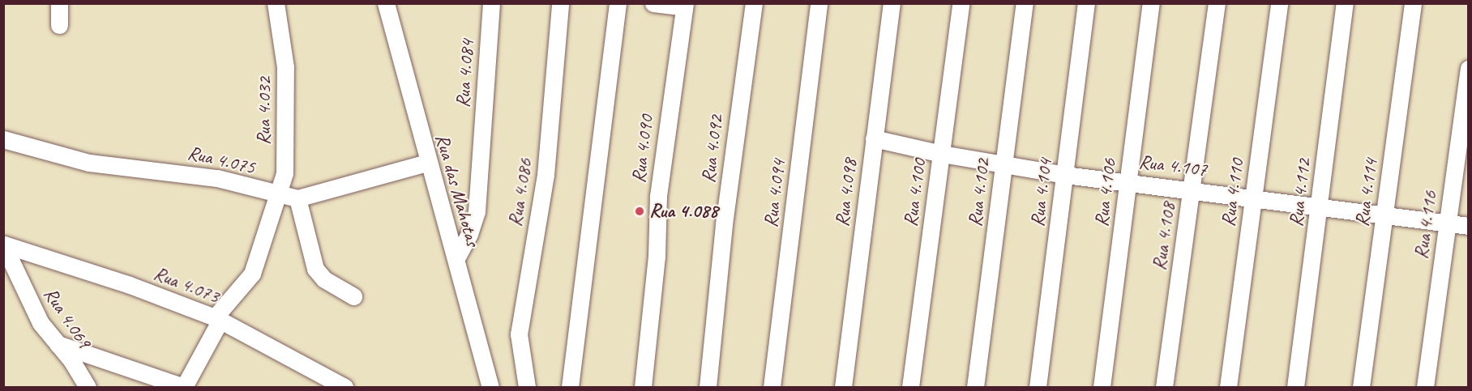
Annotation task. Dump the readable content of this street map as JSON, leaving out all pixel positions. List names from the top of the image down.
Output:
{
  "streets": {
    "street": [
      "Rua 4.084",
      "Rua 4.032",
      "Rua 4.090",
      "Rua 4.092",
      "Rua 4.075",
      "Rua 4.107",
      "Rua das Mahotas",
      "Rua 4.086",
      "Rua 4.098",
      "Rua 4.100",
      "Rua 4.102",
      "Rua 4.104",
      "Rua 4.106",
      "Rua 4.110",
      "Rua 4.112",
      "Rua 4.114",
      "Rua 4.094",
      "Rua 4.116",
      "Rua 4.108",
      "Rua 4.073",
      "Rua 4.069"
    ]
  },
  "crossings": [
    ["Rua 4.084", "Rua das Mahotas"],
    ["Rua 4.032", "Rua 4.075"],
    ["Rua 4.032", "Rua 4.073"],
    ["Rua 4.032", "Rua 4.069"],
    ["Rua 4.075", "Rua das Mahotas"],
    ["Rua 4.107", "Rua 4.098"],
    ["Rua 4.107", "Rua 4.100"],
    ["Rua 4.107", "Rua 4.102"],
    ["Rua 4.107", "Rua 4.104"],
    ["Rua 4.107", "Rua 4.106"],
    ["Rua 4.107", "Rua 4.110"],
    ["Rua 4.107", "Rua 4.112"],
    ["Rua 4.107", "Rua 4.114"],
    ["Rua 4.107", "Rua 4.116"],
    ["Rua 4.107", "Rua 4.108"],
    ["Rua 4.073", "Rua 4.069"]
  ],
  "places": ["Rua 4.088"]
}
